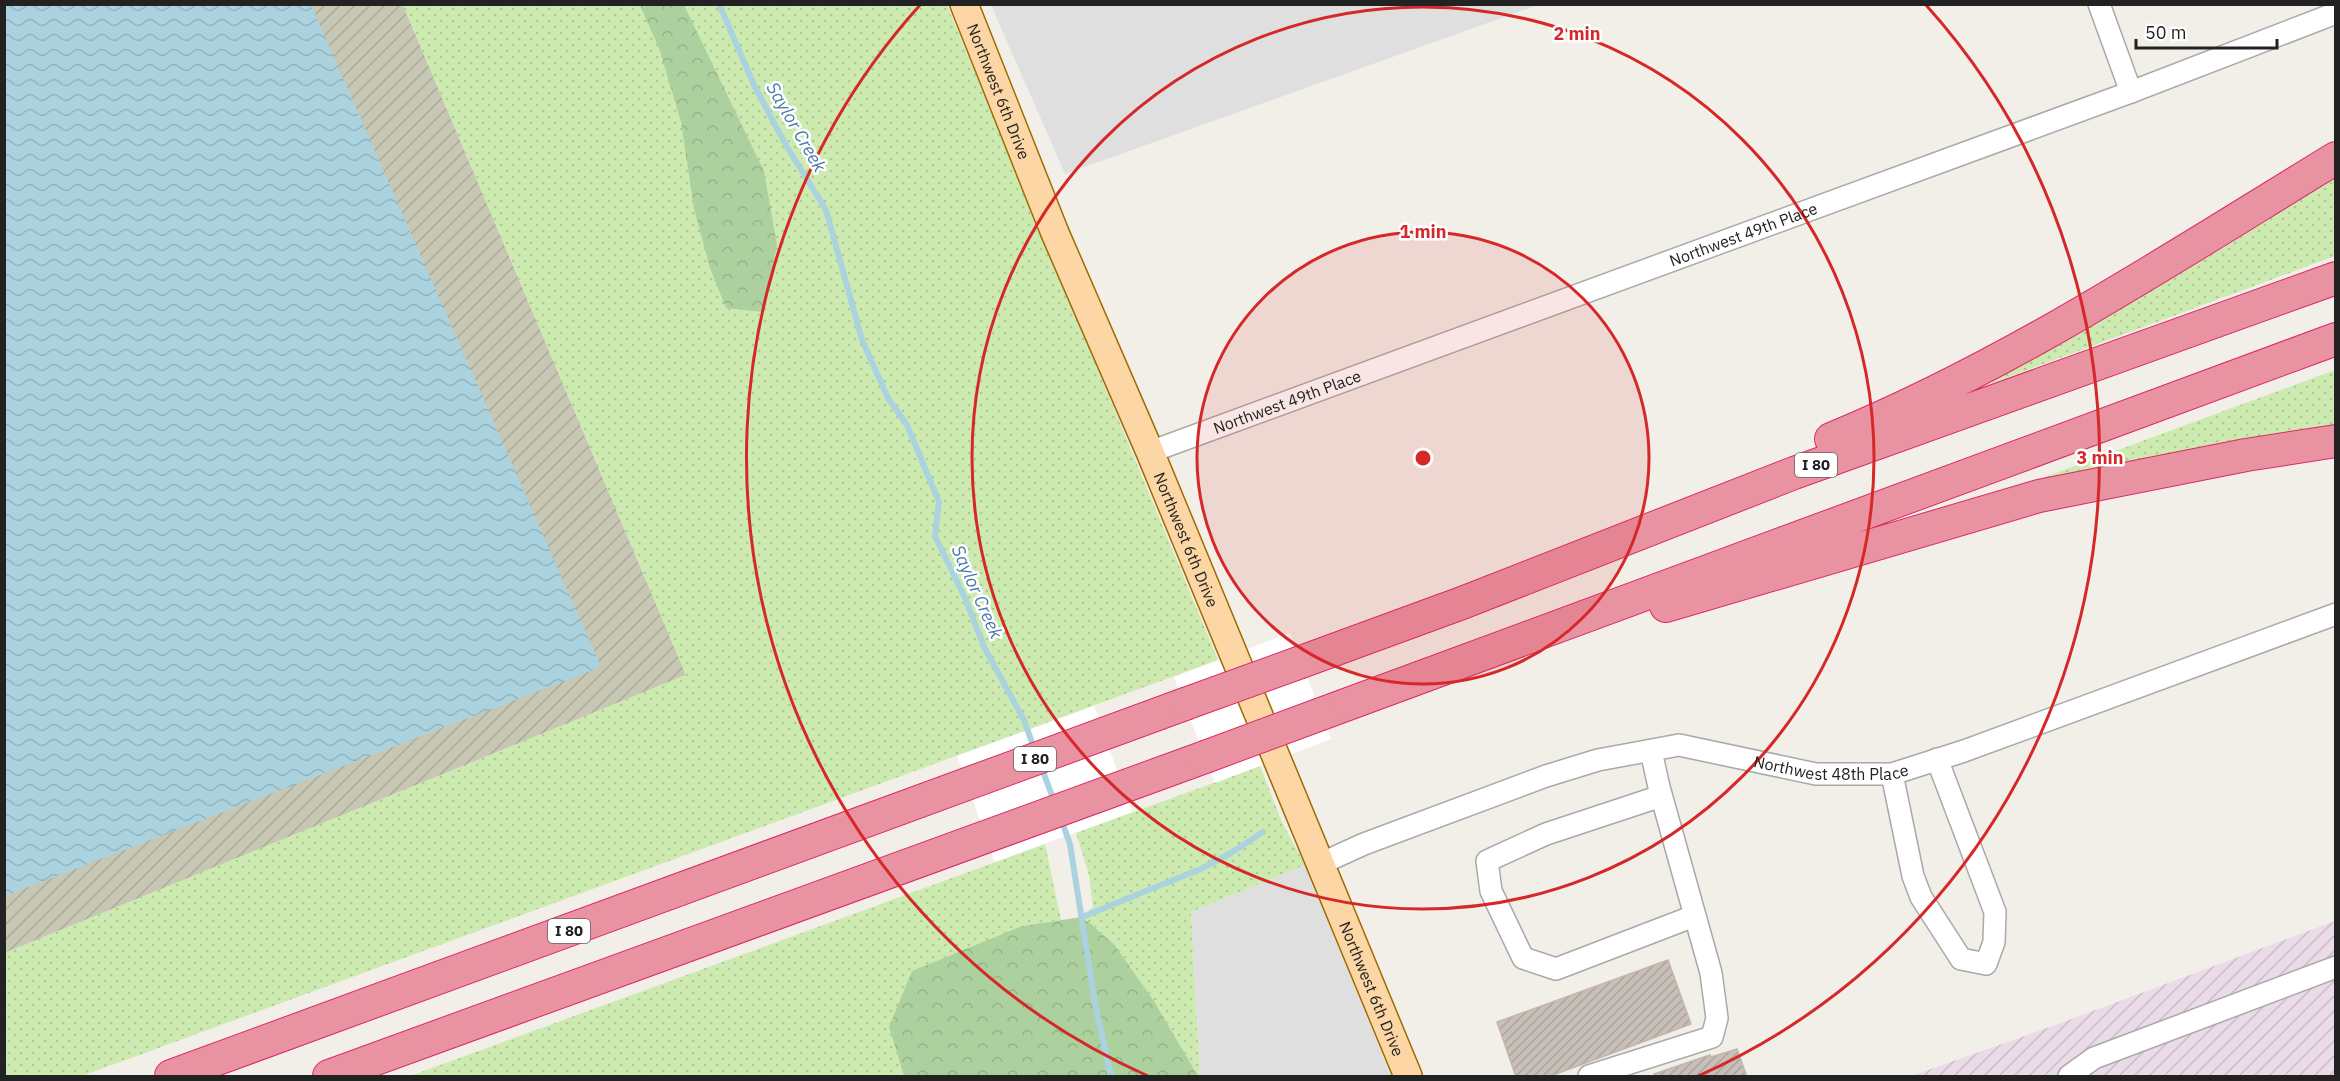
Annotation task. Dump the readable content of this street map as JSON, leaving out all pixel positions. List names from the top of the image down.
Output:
{
  "streets": {
    "highway": ["I 80"],
    "main road": ["Northwest 6th Drive"],
    "street": ["Northwest 49th Place", "Northwest 48th Place"]
  },
  "crossings": [
    ["Northwest 6th Drive", "Northwest 49th Place"],
    ["Northwest 6th Drive", "Northwest 48th Place"]
  ],
  "water": ["Saylor Creek"],
  "scale_bar": "50 m",
  "rings": ["2 min", "1 min", "3 min"]
}
